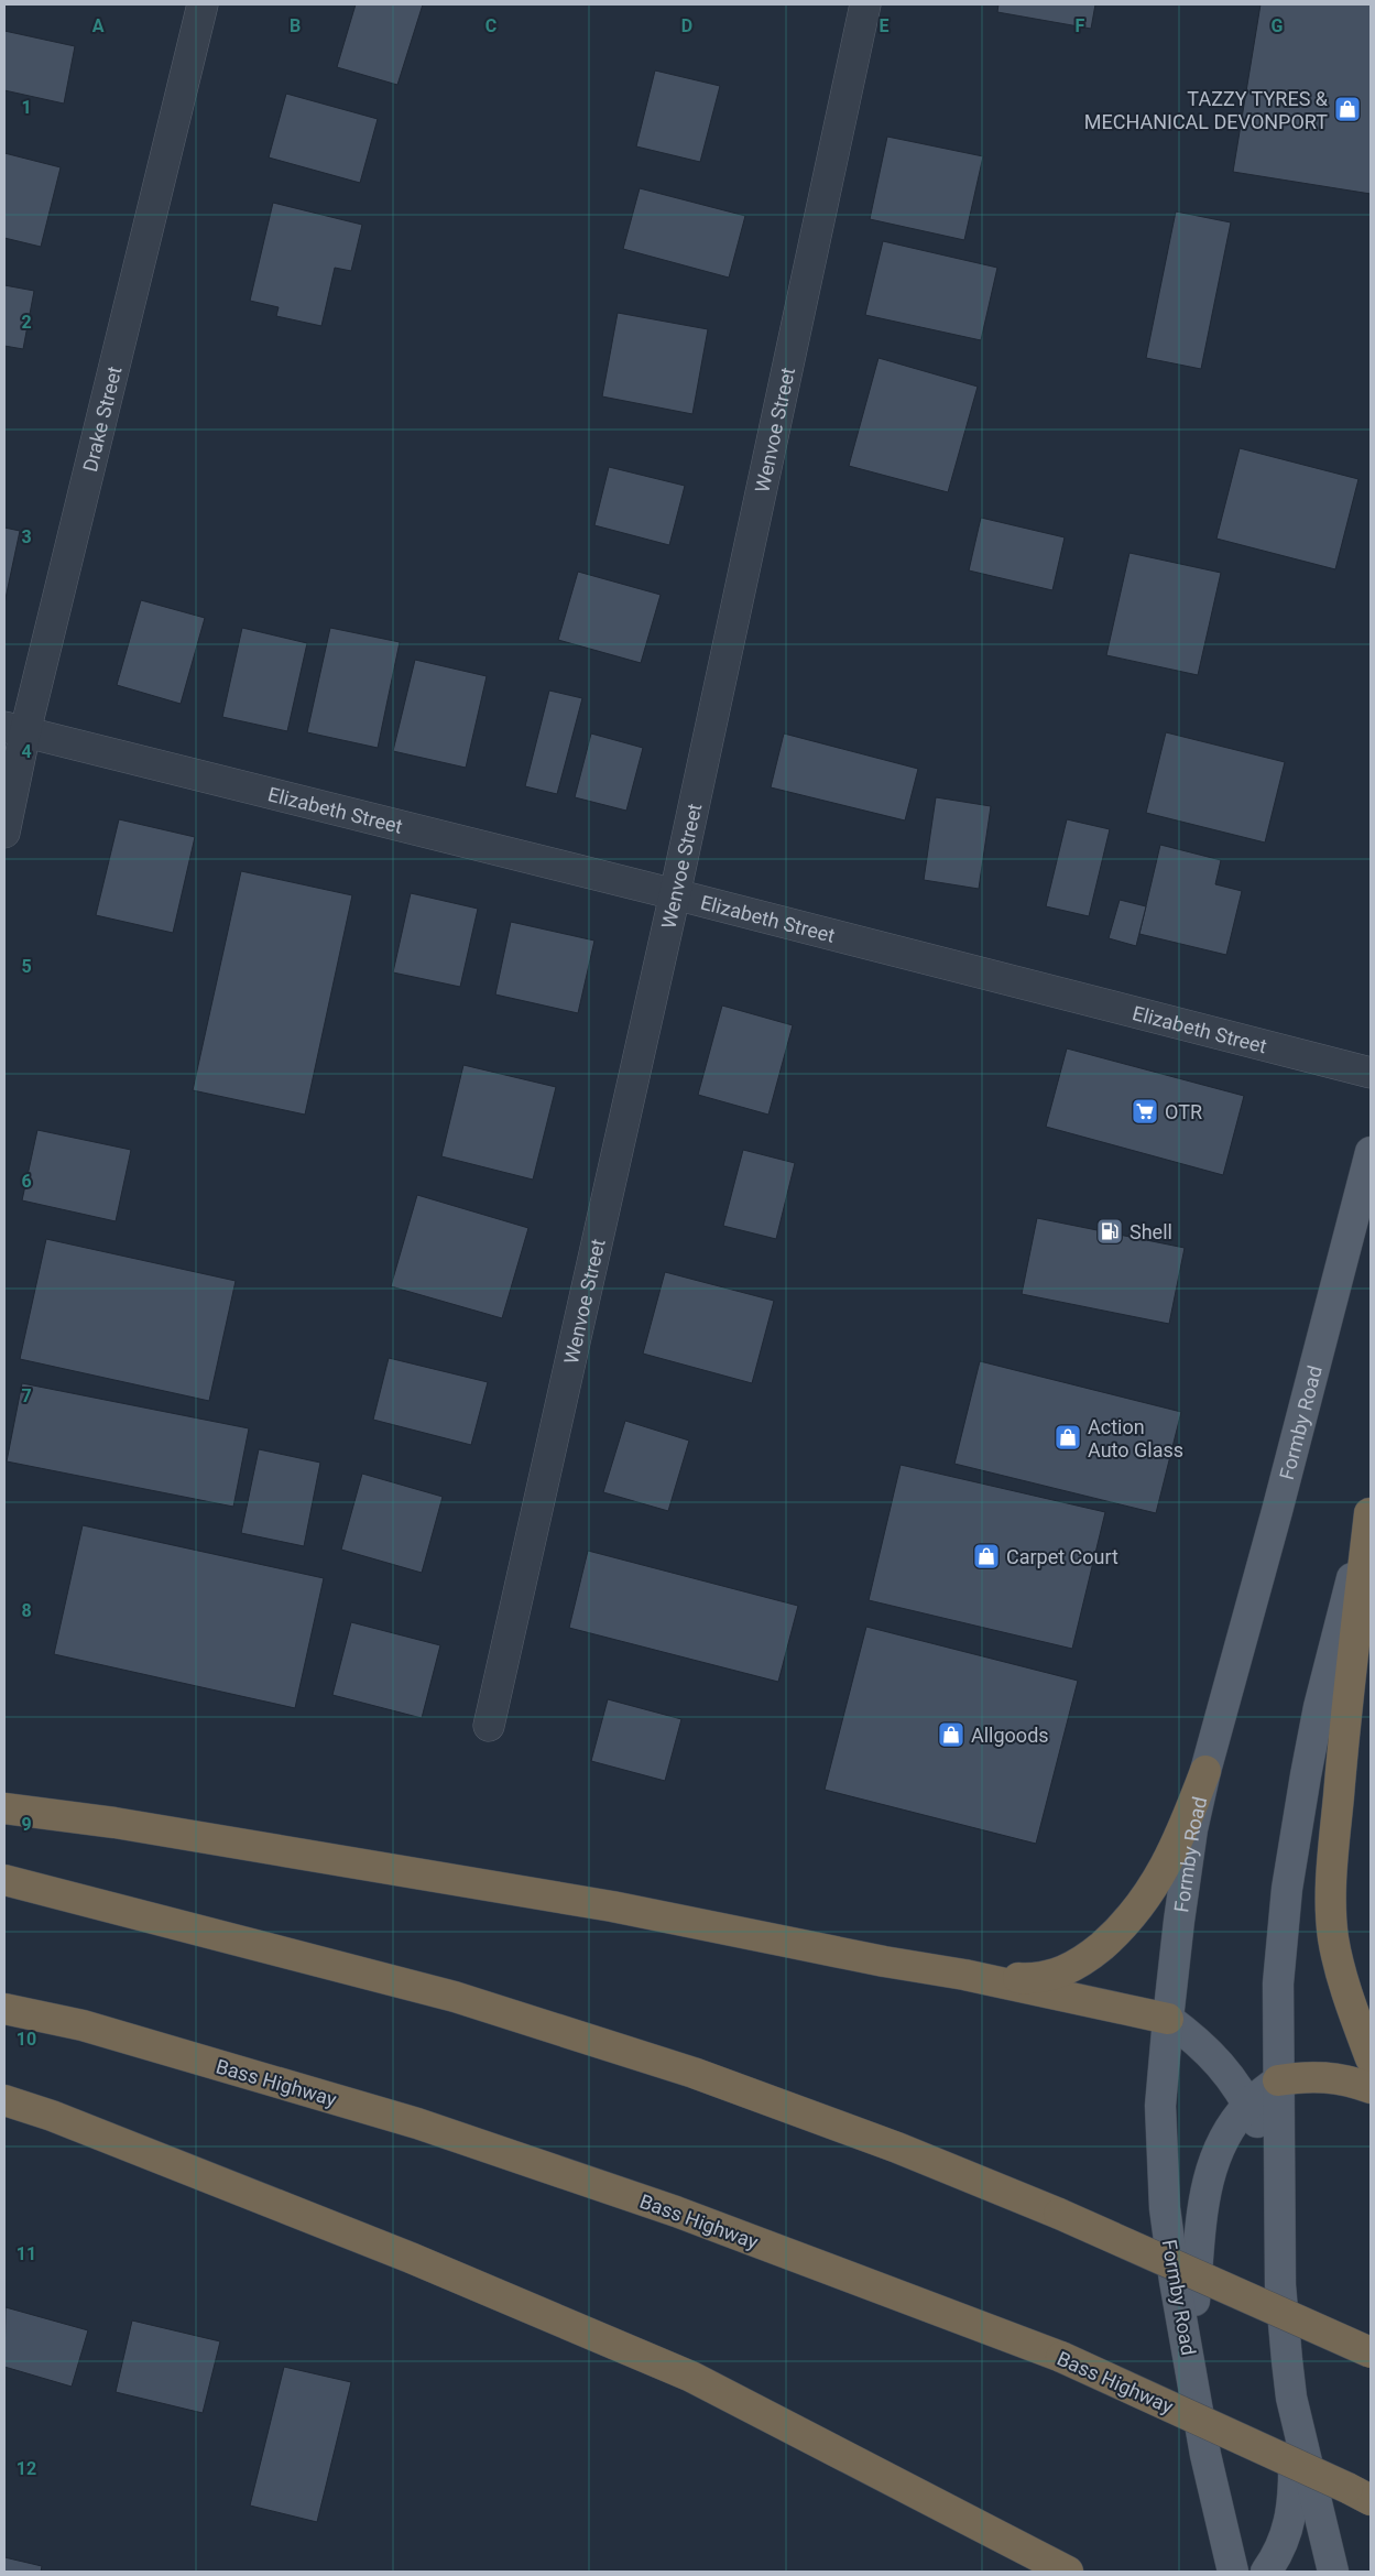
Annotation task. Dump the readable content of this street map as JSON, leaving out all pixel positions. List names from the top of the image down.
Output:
{
  "streets": {
    "highway": ["Bass Highway"],
    "main road": ["Formby Road"],
    "street": ["Drake Street", "Wenvoe Street", "Elizabeth Street"]
  },
  "crossings": [
    ["Drake Street", "Elizabeth Street"],
    ["Wenvoe Street", "Elizabeth Street"]
  ],
  "places": {
    "shop": [
      "TAZZY TYRES & MECHANICAL DEVONPORT",
      "Action Auto Glass",
      "Carpet Court",
      "Allgoods"
    ],
    "supermarket": ["OTR"],
    "fuel station": ["Shell"]
  },
  "grid": {
    "columns": [
      "A",
      "B",
      "C",
      "D",
      "E",
      "F",
      "G"
    ],
    "rows": [
      "1",
      "2",
      "3",
      "4",
      "5",
      "6",
      "7",
      "8",
      "9",
      "10",
      "11",
      "12"
    ]
  }
}
